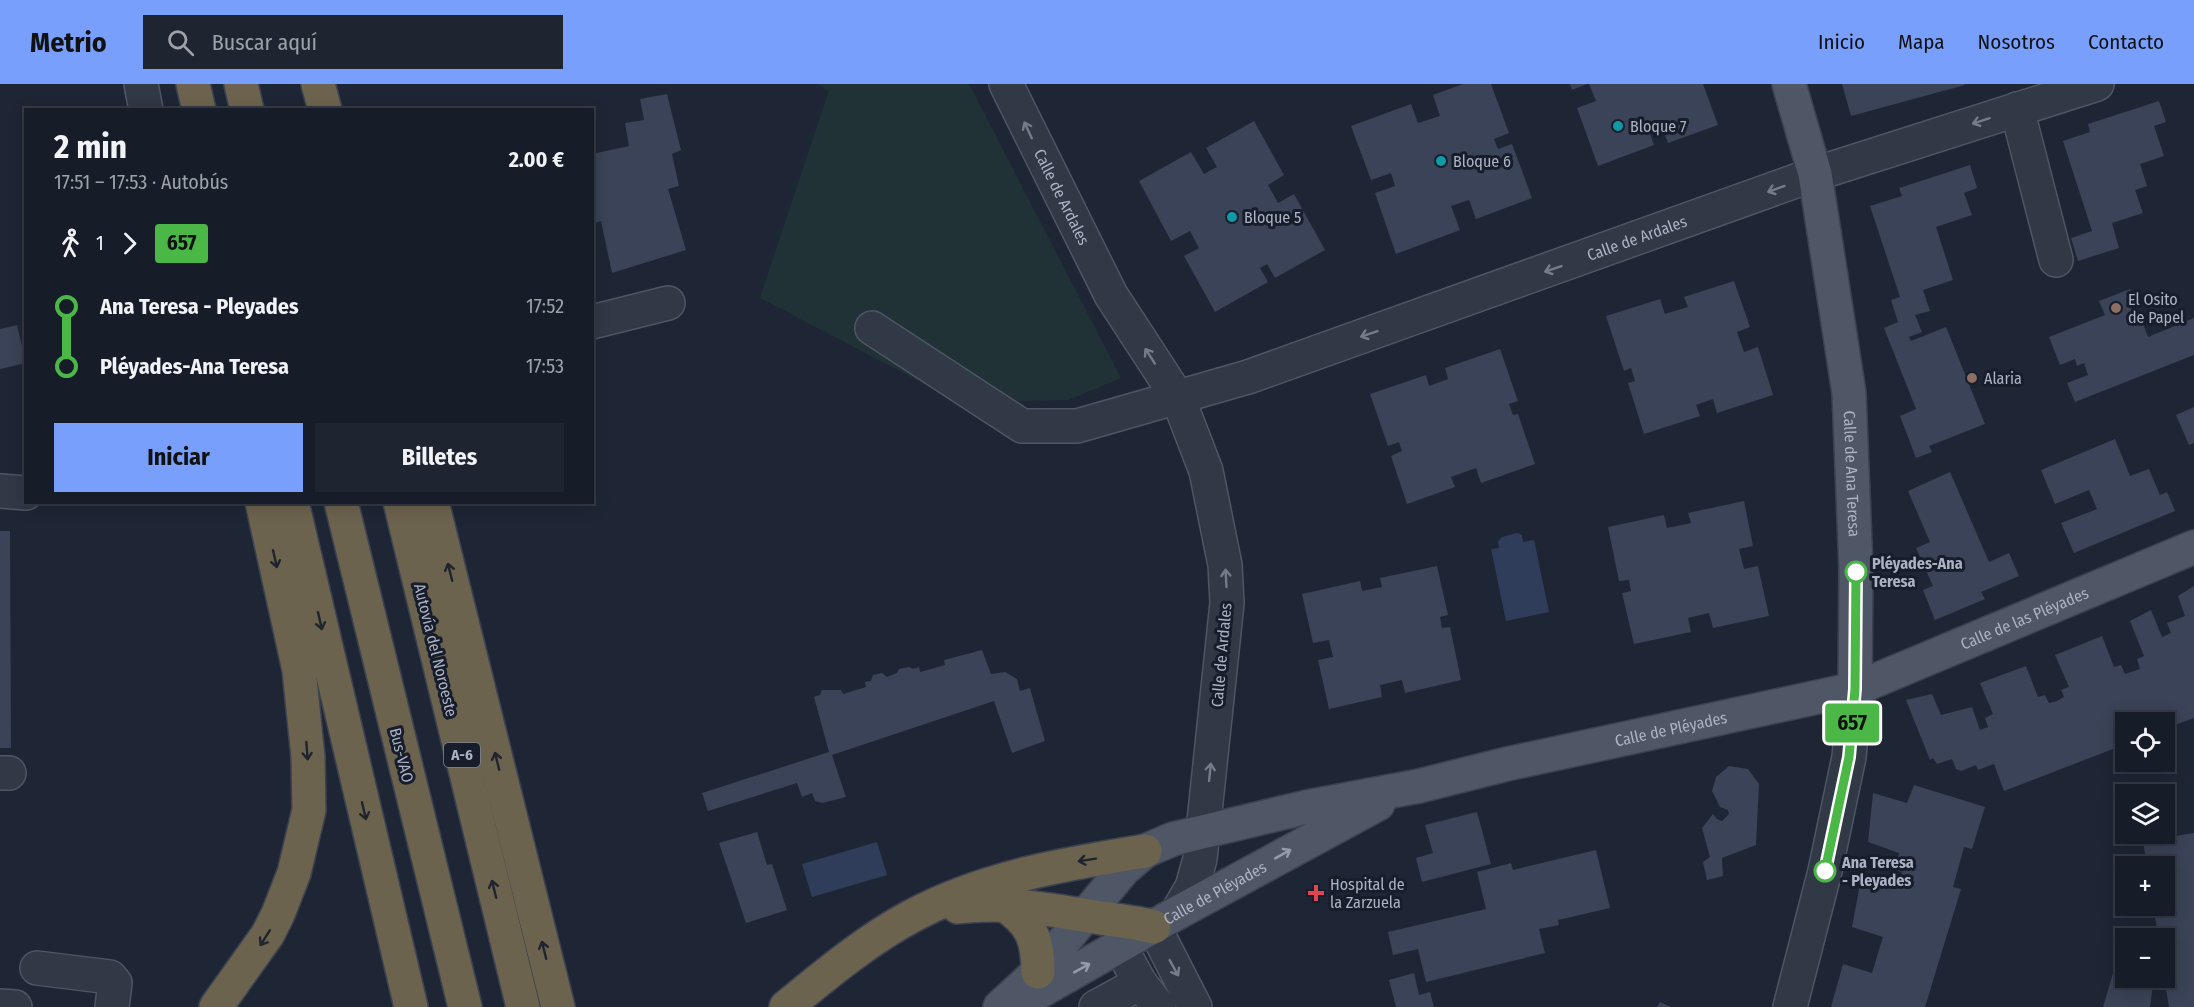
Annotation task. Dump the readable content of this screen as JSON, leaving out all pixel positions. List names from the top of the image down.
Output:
{
  "streets": {
    "highway": ["Autovía del Noroeste", "Bus-VAO", "A-6"],
    "main road": ["Calle de Ana Teresa", "Calle de las Pléyades", "Calle de Pléyades"],
    "street": ["Calle de Ardales"]
  },
  "crossings": [
    ["Calle de Ardales", "Calle de Ana Teresa"],
    ["Calle de Ardales", "Calle de Pléyades"],
    ["Calle de Ana Teresa", "Calle de las Pléyades"],
    ["Calle de Ana Teresa", "Calle de Pléyades"],
    ["Calle de las Pléyades", "Calle de Pléyades"]
  ],
  "places": {
    "other": [
      "Bloque 7",
      "Bloque 6",
      "Bloque 5",
      "El Osito de Papel",
      "Alaria",
      "Pléyades-Ana Teresa",
      "Ana Teresa - Pleyades"
    ],
    "health": ["Hospital de la Zarzuela"]
  },
  "lines": ["bus line 657"],
  "page": {
    "header": "Metrio",
    "search": "Buscar aquí",
    "nav": [
      "Inicio",
      "Mapa",
      "Nosotros",
      "Contacto"
    ],
    "on_map": "657",
    "heading": ["2 min", "17:51 – 17:53 · Autobús", "2.00 €"],
    "legs": ["1", "657"],
    "list": [
      {
        "name": "Ana Teresa - Pleyades",
        "value": "17:52"
      },
      {
        "name": "Pléyades-Ana Teresa",
        "value": "17:53"
      }
    ],
    "buttons": ["Iniciar", "Billetes"],
    "map_buttons": ["+", "−"]
  }
}
